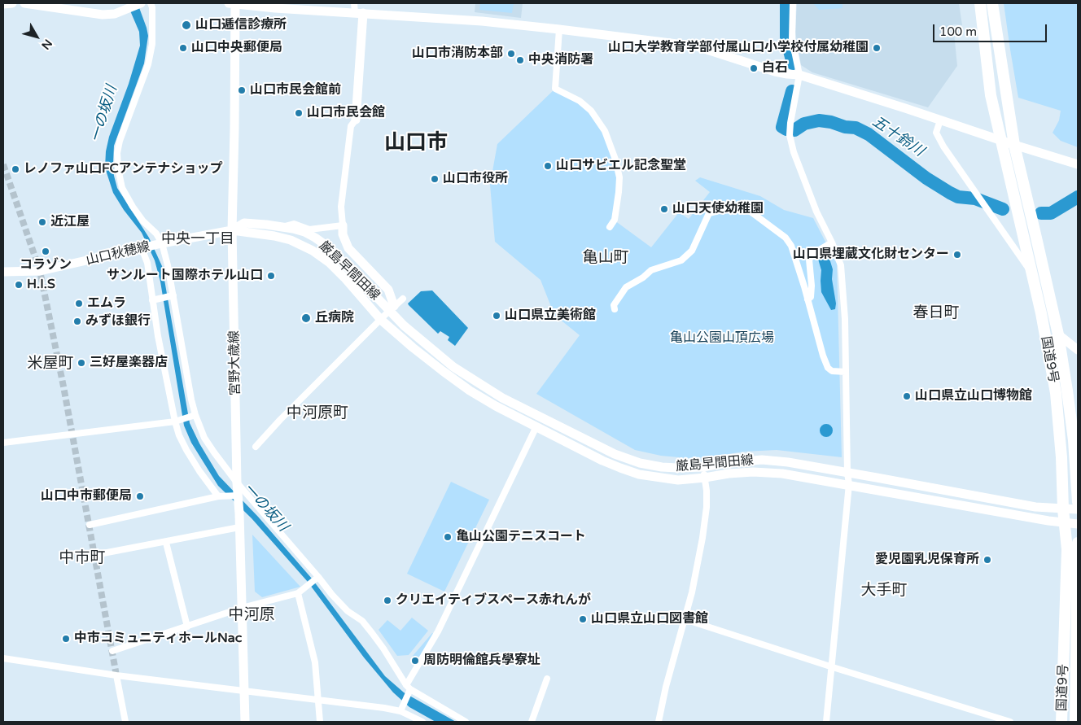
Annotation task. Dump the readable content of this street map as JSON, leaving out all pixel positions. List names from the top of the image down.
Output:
{
  "streets": {
    "highway": ["国道9号"],
    "main road": ["山口秋穂線", "厳島早間田線", "宮野大歳線"]
  },
  "crossings": [
    ["山口秋穂線", "厳島早間田線"],
    ["山口秋穂線", "宮野大歳線"],
    ["厳島早間田線", "国道9号"],
    ["厳島早間田線", "宮野大歳線"]
  ],
  "districts": [
    "山口市",
    "中央一丁目",
    "亀山町",
    "春日町",
    "米屋町",
    "中河原町",
    "中市町",
    "大手町",
    "中河原"
  ],
  "water": ["一の坂川", "五十鈴川"],
  "parks": ["亀山公園山頂広場"],
  "places": [
    "山口逓信診療所",
    "山口中央郵便局",
    "山口大学教育学部付属山口小学校付属幼稚園",
    "山口市消防本部",
    "中央消防署",
    "白石",
    "山口市民会館前",
    "山口市民会館",
    "山口サビエル記念聖堂",
    "レノファ山口FCアンテナショップ",
    "山口市役所",
    "山口天使幼稚園",
    "近江屋",
    "コラゾン",
    "山口県埋蔵文化財センター",
    "サンルート国際ホテル山口",
    "H.I.S",
    "エムラ",
    "山口県立美術館",
    "丘病院",
    "みずほ銀行",
    "三好屋楽器店",
    "山口県立山口博物館",
    "山口中市郵便局",
    "亀山公園テニスコート",
    "愛児園乳児保育所",
    "クリエイティブスペース赤れんが",
    "山口県立山口図書館",
    "中市コミュニティホールNac",
    "周防明倫館兵學寮址"
  ],
  "scale_bar": "100 m",
  "north": "bottom right"
}
